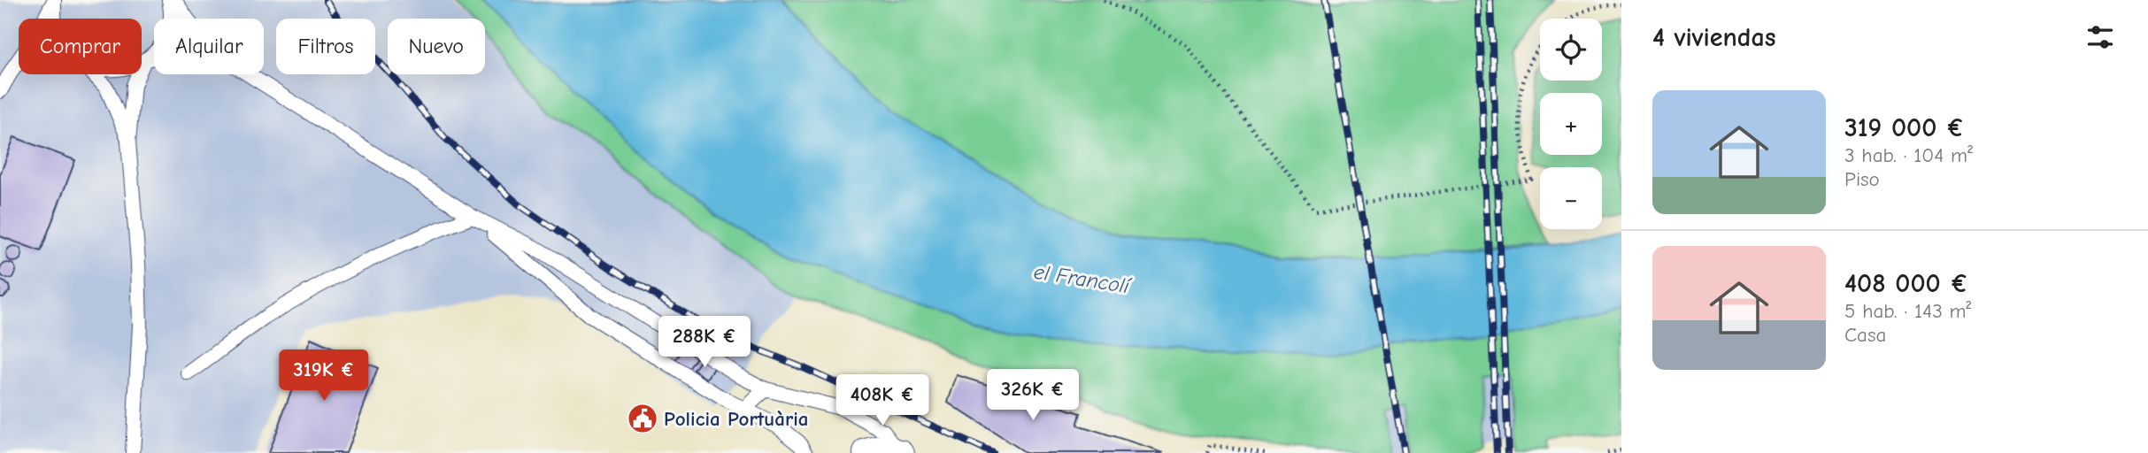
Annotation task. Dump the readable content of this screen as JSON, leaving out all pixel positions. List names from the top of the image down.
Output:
{
  "water": ["el Francolí"],
  "places": {
    "public building": ["Policia Portuària"]
  },
  "page": {
    "heading": "4 viviendas",
    "map_buttons": ["+", "−"],
    "chip": [
      "Comprar",
      "Alquilar",
      "Filtros",
      "Nuevo"
    ],
    "list": [
      {
        "name": "319 000 €",
        "note": "3 hab. · 104 m² · Piso"
      },
      {
        "name": "408 000 €",
        "note": "5 hab. · 143 m² · Casa"
      }
    ],
    "price": [
      "288K €",
      "319K €",
      "326K €",
      "408K €"
    ]
  }
}
